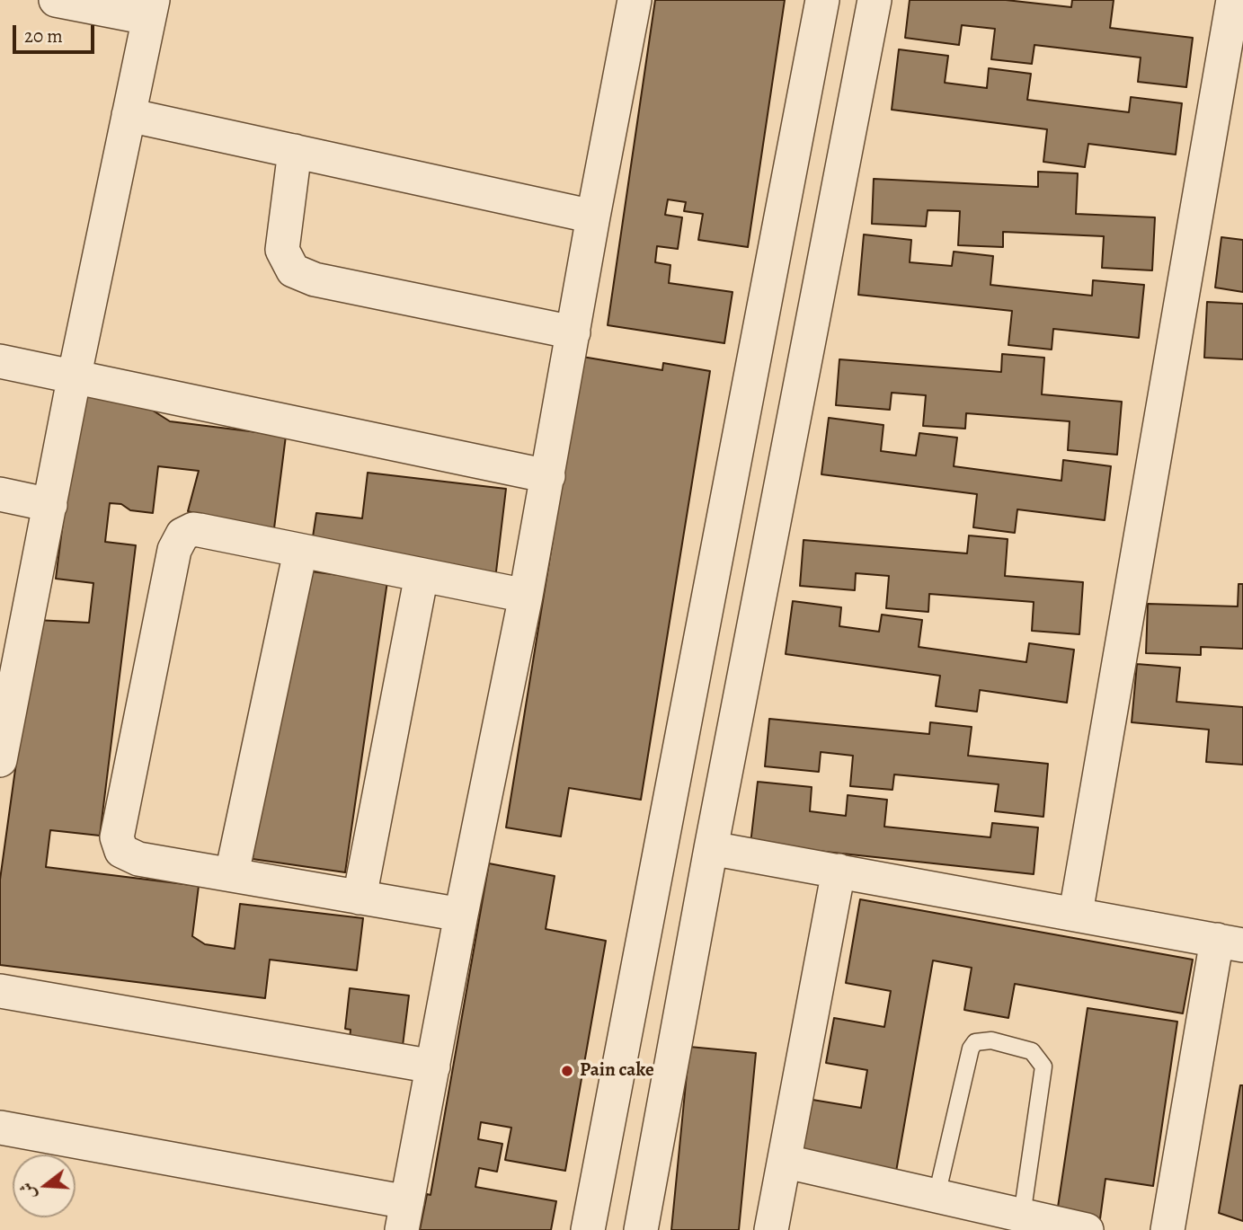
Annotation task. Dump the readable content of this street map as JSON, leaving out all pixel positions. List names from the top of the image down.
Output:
{
  "places": ["Pain cake"],
  "scale_bar": "20 m",
  "north": "left"
}
